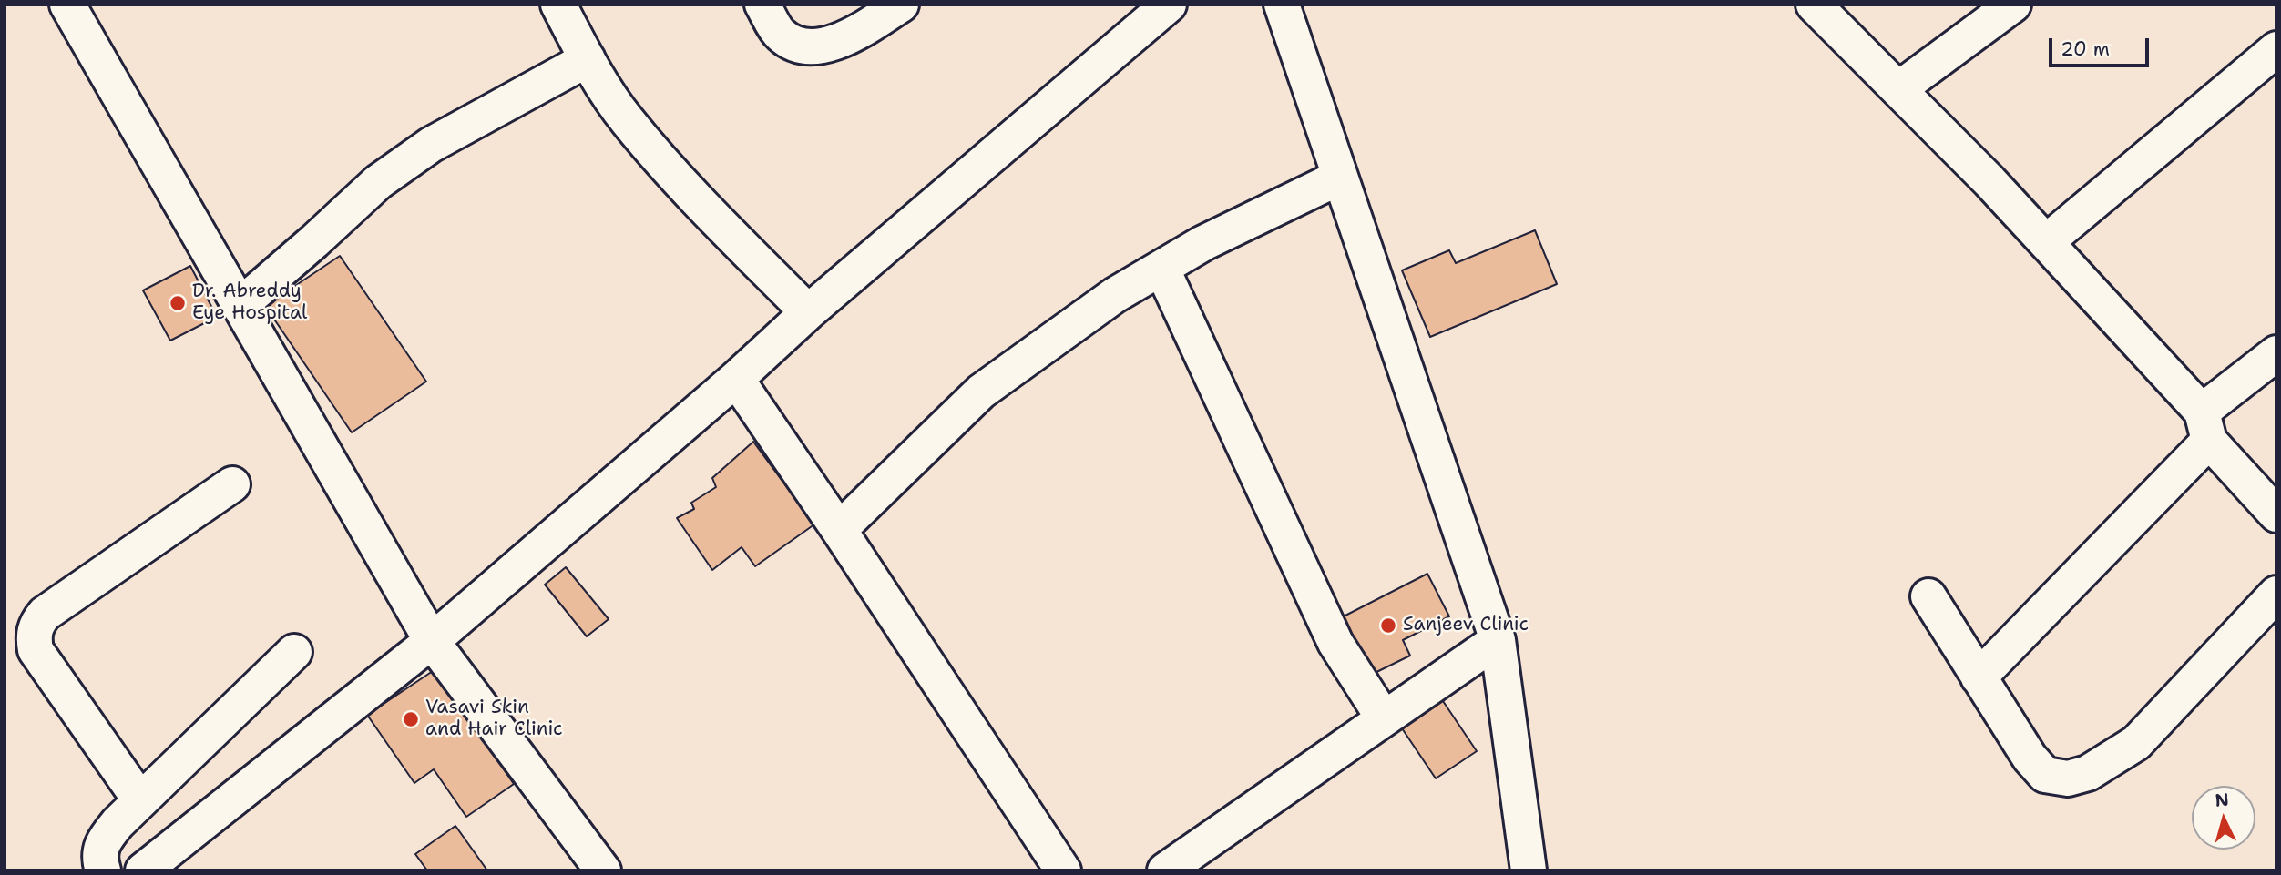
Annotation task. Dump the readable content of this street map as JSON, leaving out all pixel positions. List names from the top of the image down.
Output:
{
  "places": ["Dr. Abreddy Eye Hospital", "Sanjeev Clinic", "Vasavi Skin and Hair Clinic"],
  "scale_bar": "20 m",
  "north": "top"
}
